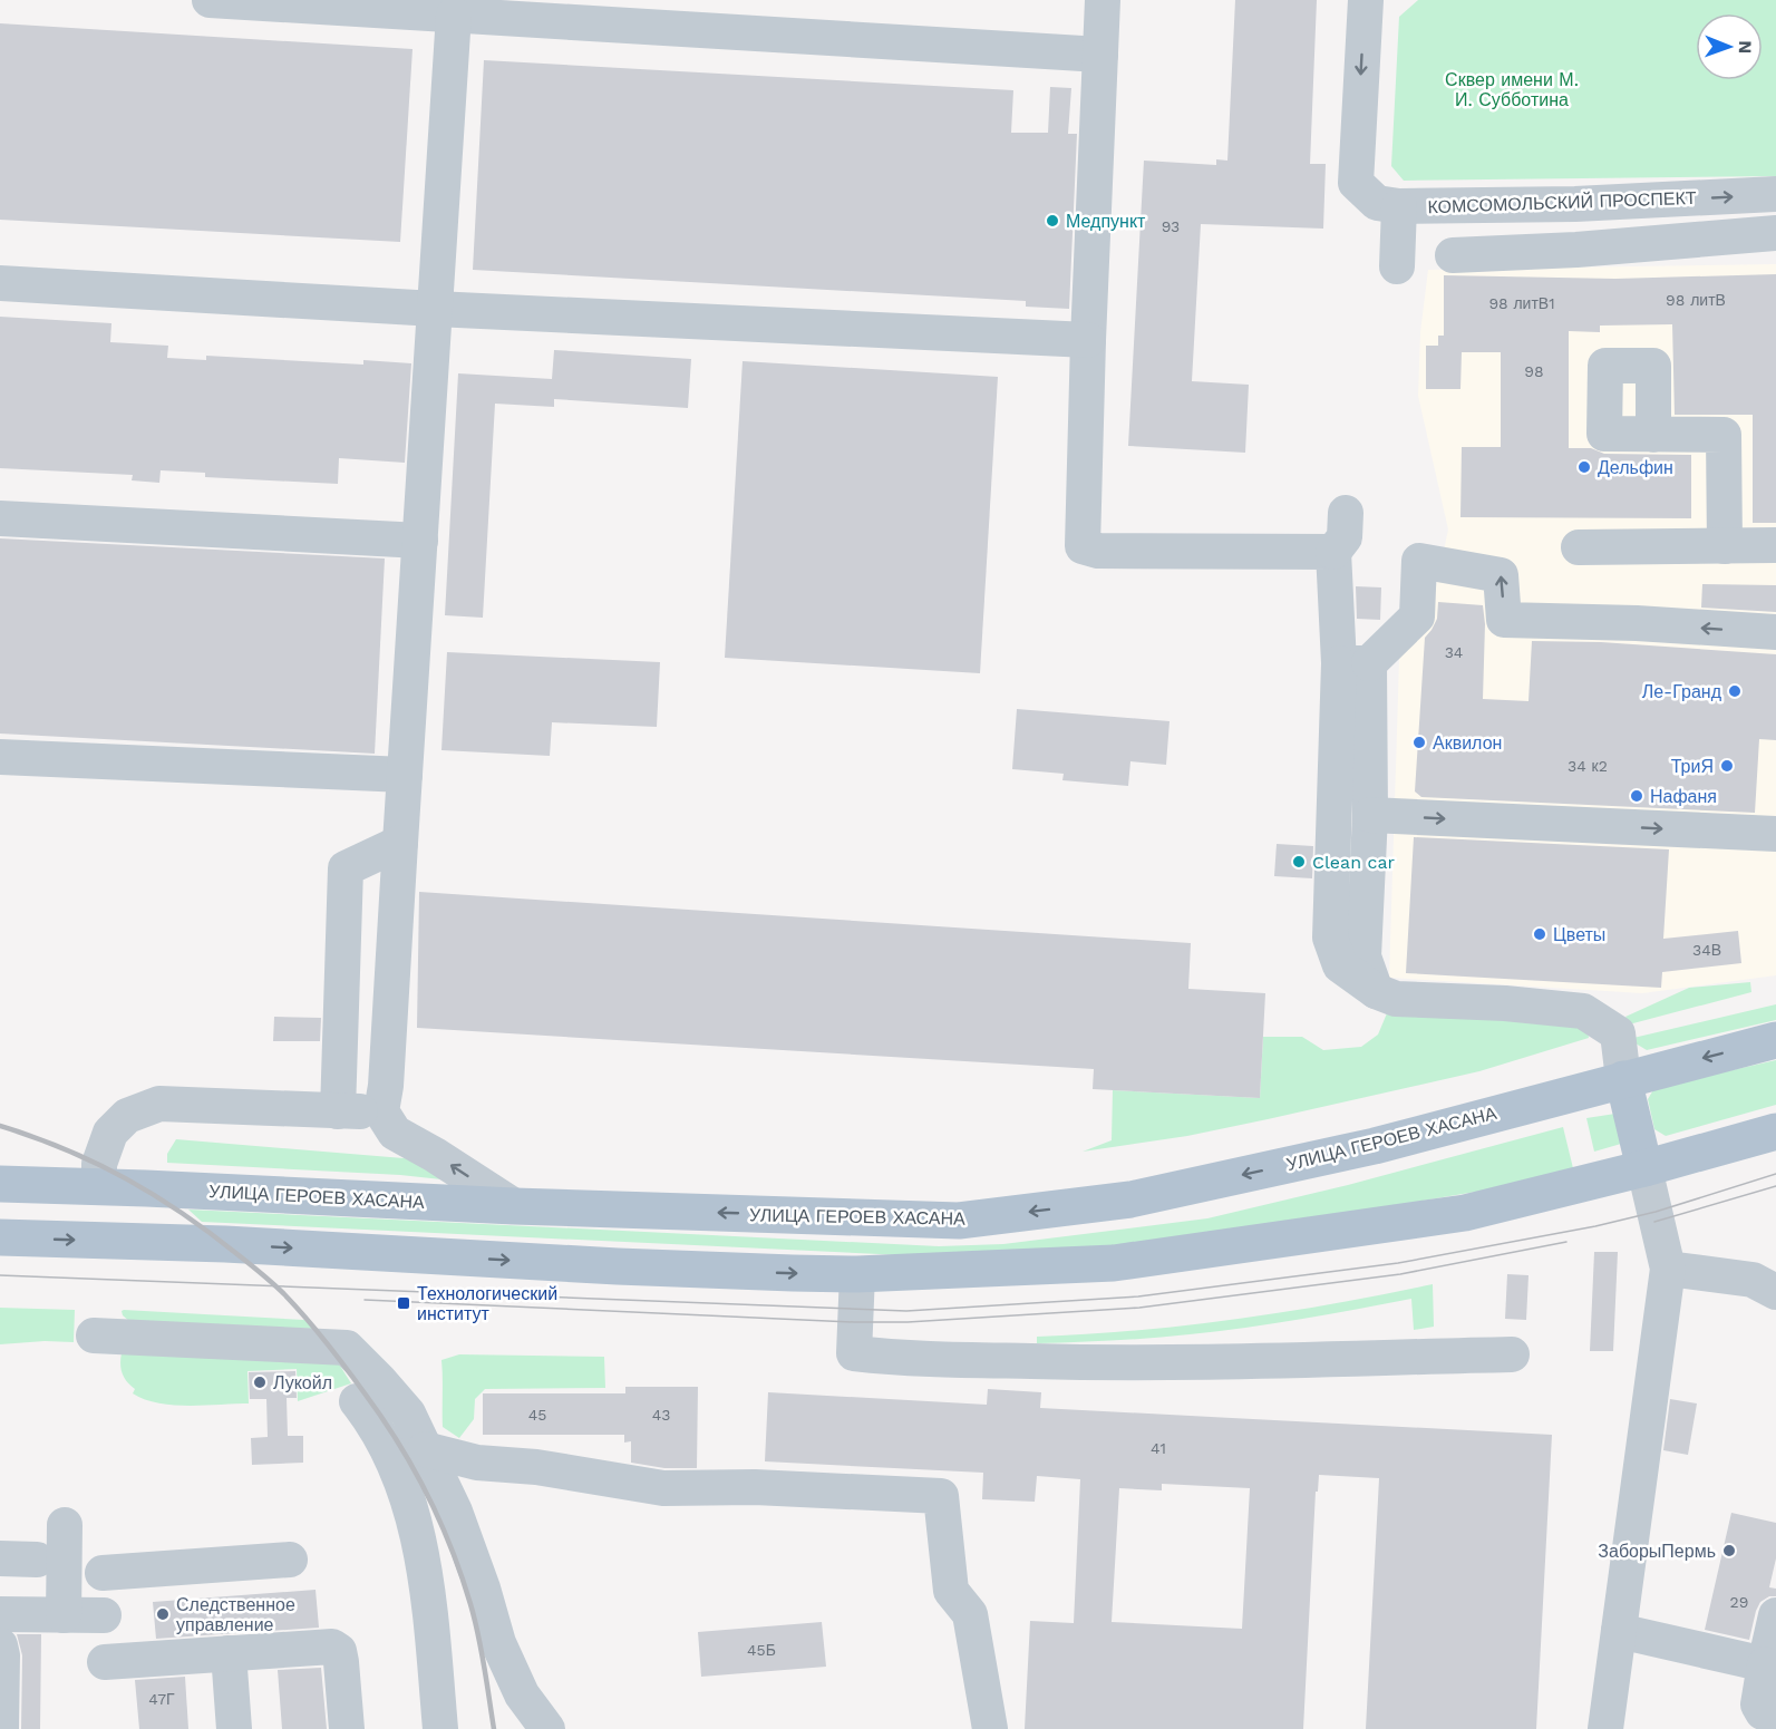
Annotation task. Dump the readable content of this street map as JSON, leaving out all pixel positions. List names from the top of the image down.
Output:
{
  "streets": {
    "main road": ["УЛИЦА ГЕРОЕВ ХАСАНА"],
    "lane": ["КОМСОМОЛЬСКИЙ ПРОСПЕКТ"]
  },
  "parks": ["Сквер имени М. И. Субботина"],
  "places": {
    "other": [
      "Медпункт",
      "Дельфин",
      "Ле-Гранд",
      "Аквилон",
      "ТриЯ",
      "Нафаня",
      "Clean car",
      "Цветы",
      "Лукойл",
      "ЗаборыПермь",
      "Следственное управление"
    ],
    "transit": ["Технологический институт"]
  },
  "house_numbers": [
    "93",
    "98 литВ",
    "98 литВ1",
    "98",
    "34",
    "34 к2",
    "34В",
    "45",
    "43",
    "41",
    "29",
    "45Б",
    "47Г"
  ],
  "north": "right"
}
